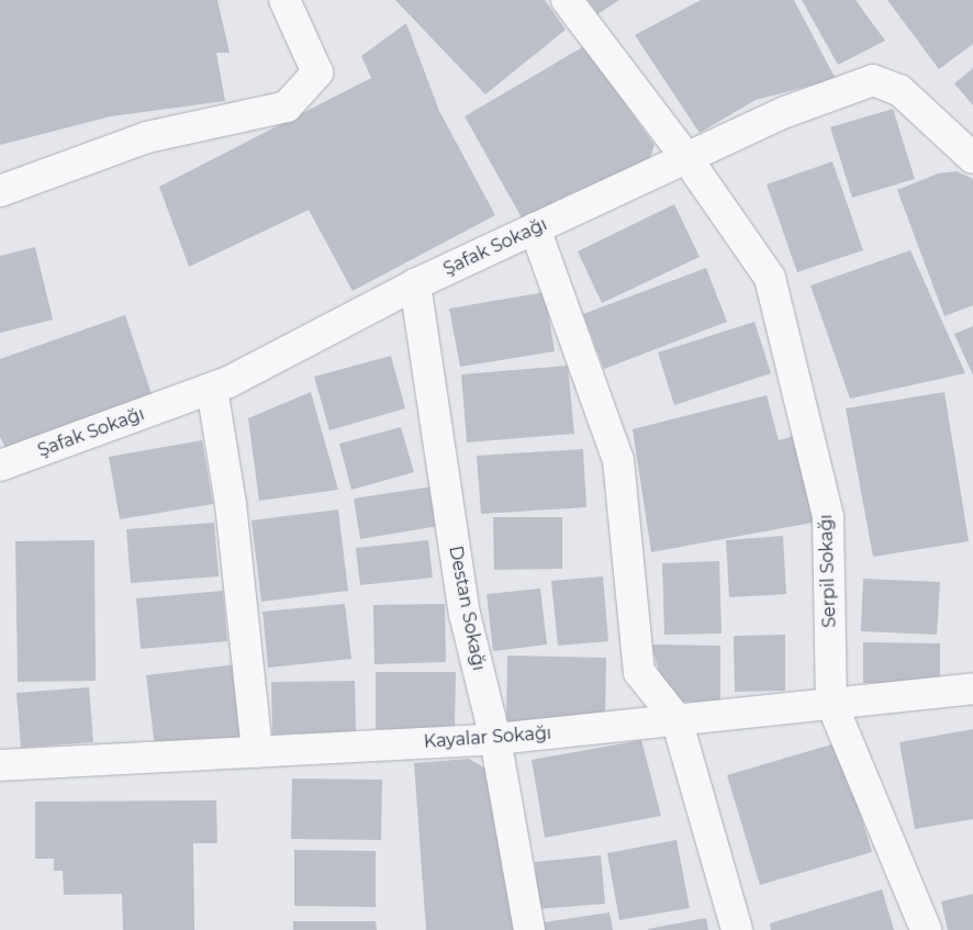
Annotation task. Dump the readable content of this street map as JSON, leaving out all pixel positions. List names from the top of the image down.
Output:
{
  "streets": {
    "street": [
      "Şafak Sokağı",
      "Serpil Sokağı",
      "Destan Sokağı",
      "Kayalar Sokağı"
    ]
  },
  "crossings": [
    ["Şafak Sokağı", "Serpil Sokağı"],
    ["Şafak Sokağı", "Destan Sokağı"],
    ["Serpil Sokağı", "Kayalar Sokağı"],
    ["Destan Sokağı", "Kayalar Sokağı"]
  ]
}
